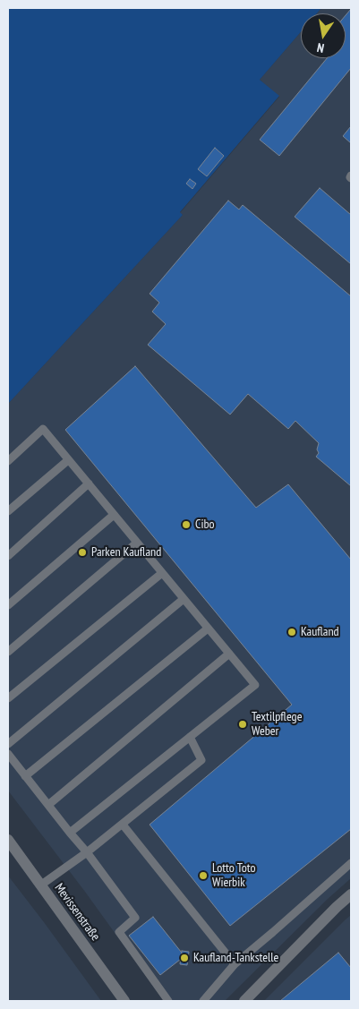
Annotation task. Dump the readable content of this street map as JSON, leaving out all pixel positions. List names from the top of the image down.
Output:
{
  "streets": {
    "street": ["Mevissenstraße"]
  },
  "places": [
    "Cibo",
    "Parken Kaufland",
    "Kaufland",
    "Textilpflege Weber",
    "Lotto Toto Wierbik",
    "Kaufland-Tankstelle"
  ],
  "north": "bottom"
}
